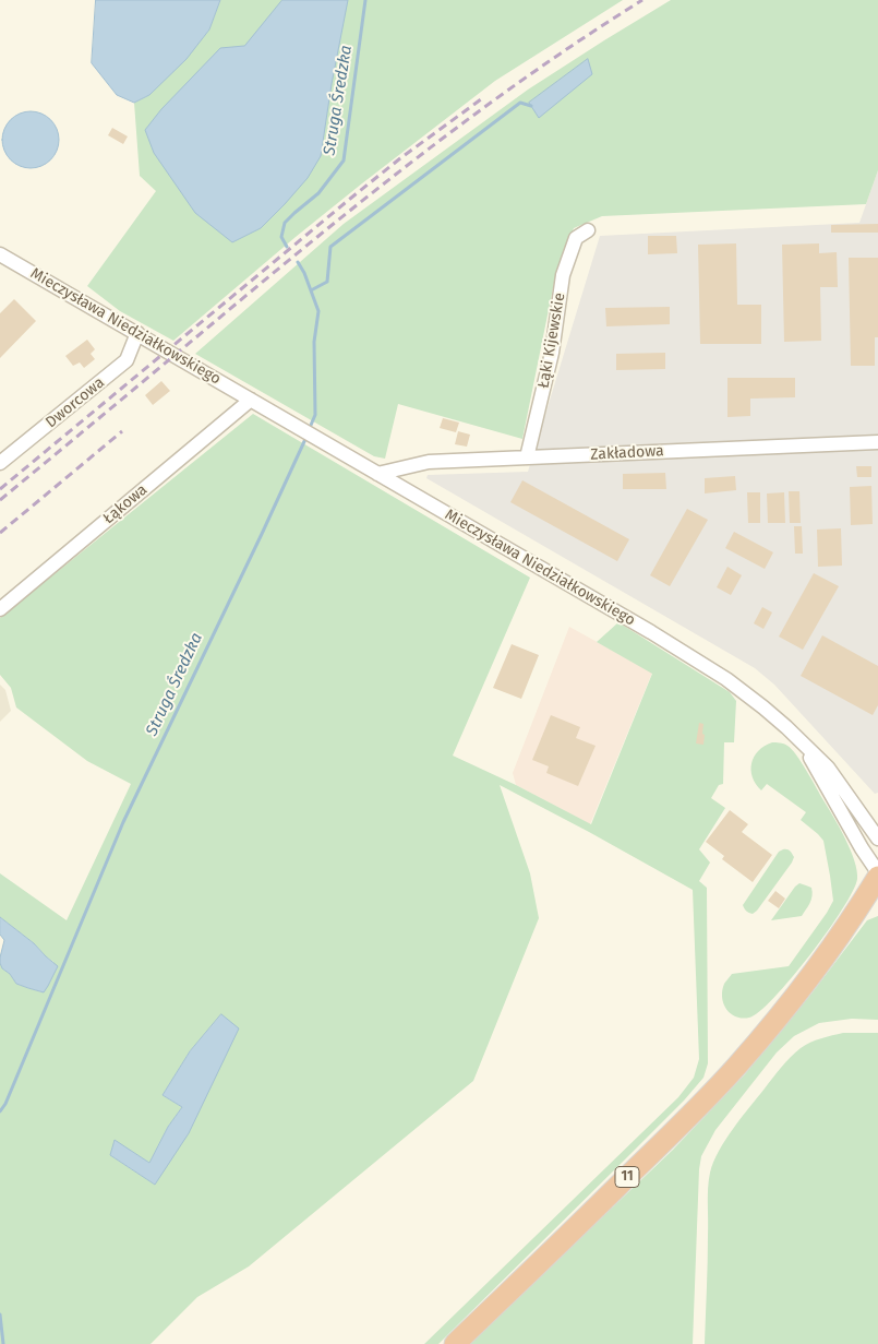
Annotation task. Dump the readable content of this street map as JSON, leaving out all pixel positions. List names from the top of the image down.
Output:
{
  "streets": {
    "highway": ["11"],
    "street": [
      "Mieczysława Niedziałkowskiego",
      "Łąki Kijewskie",
      "Dworcowa",
      "Zakładowa",
      "Łąkowa"
    ]
  },
  "crossings": [
    ["Mieczysława Niedziałkowskiego", "Dworcowa"],
    ["Mieczysława Niedziałkowskiego", "Zakładowa"],
    ["Mieczysława Niedziałkowskiego", "Łąkowa"],
    ["Mieczysława Niedziałkowskiego", "11"],
    ["Łąki Kijewskie", "Zakładowa"]
  ],
  "water": ["Struga Średzka"]
}
